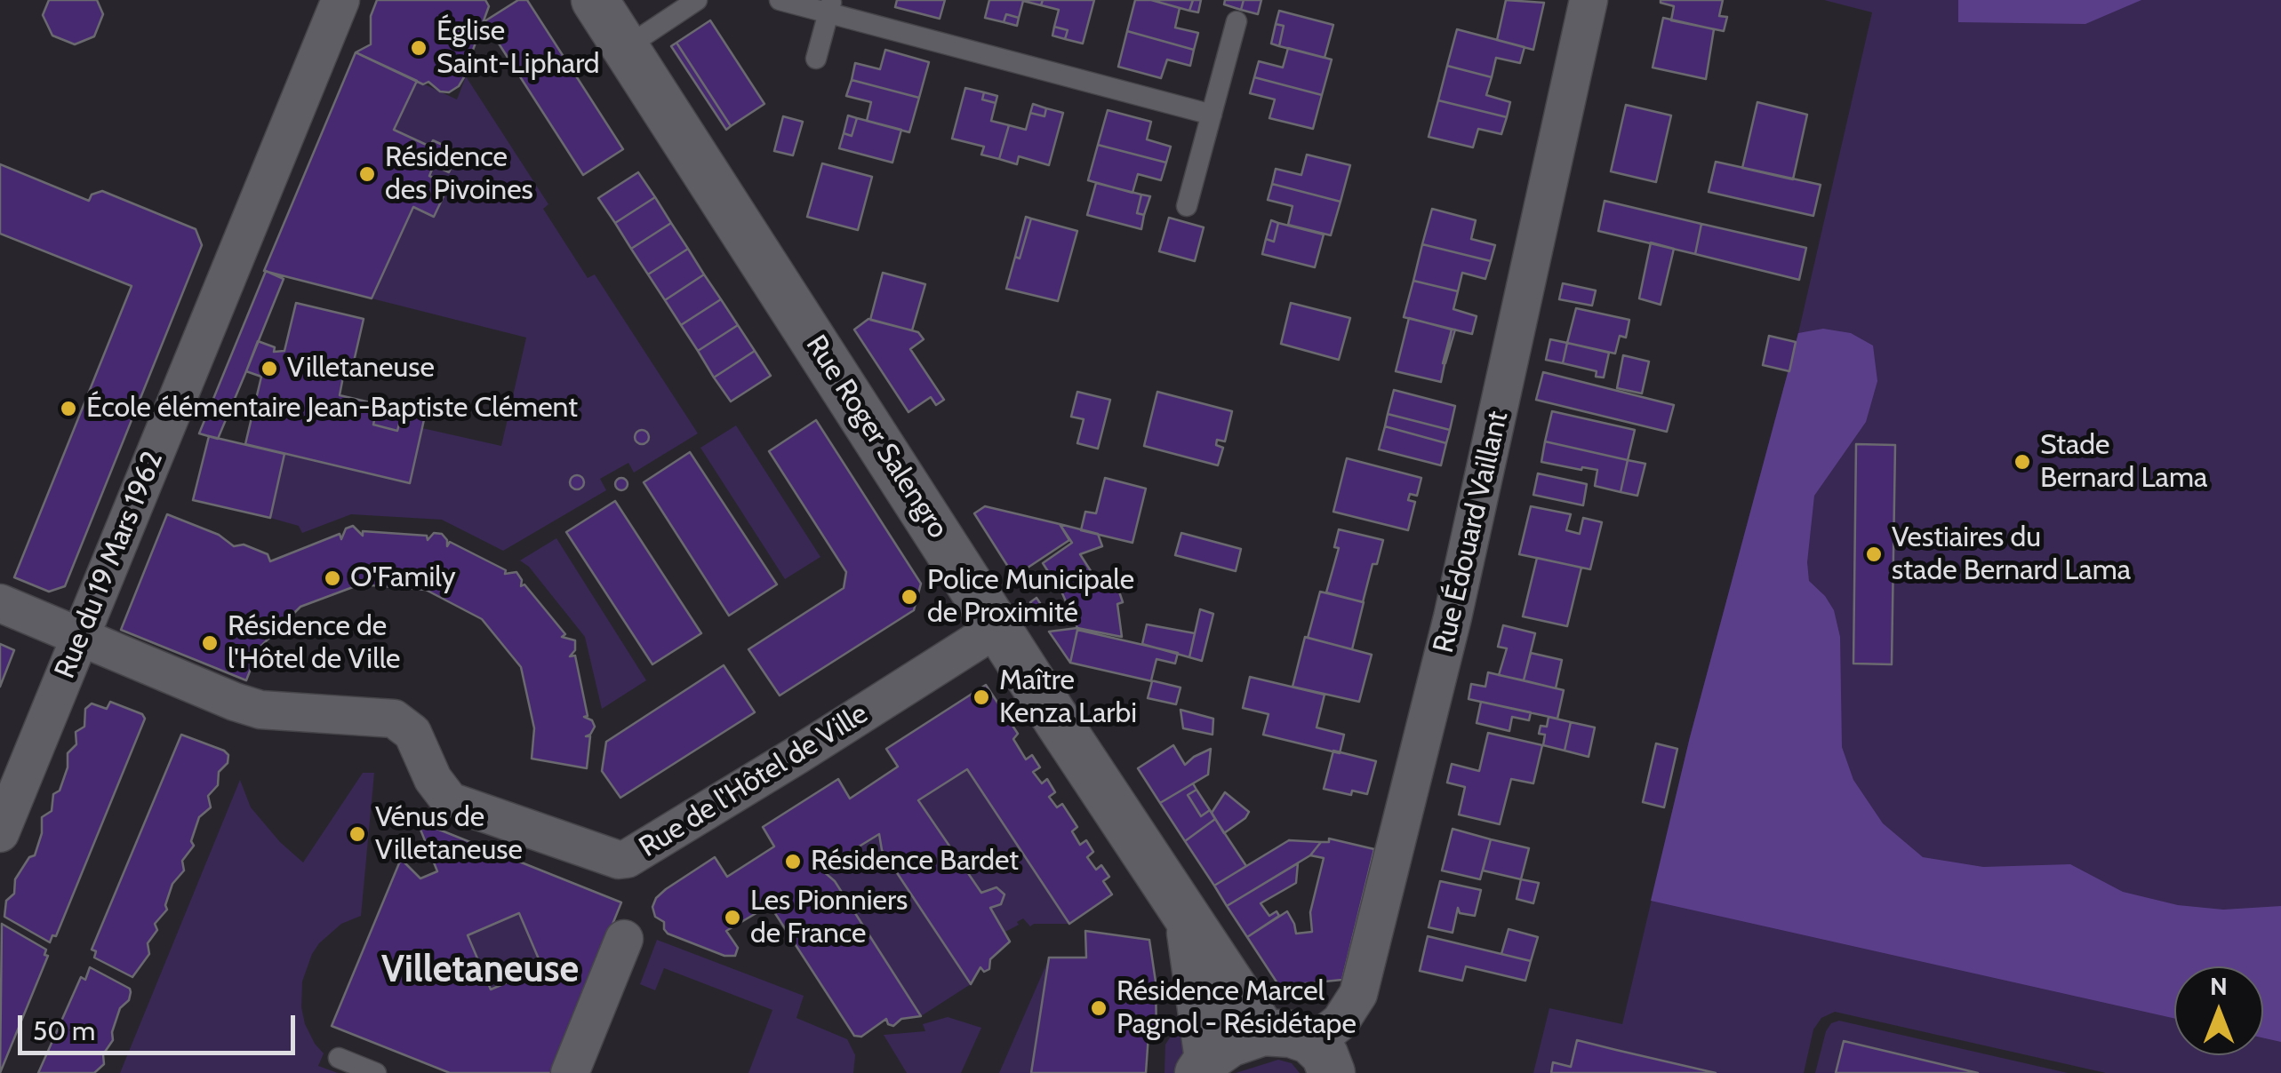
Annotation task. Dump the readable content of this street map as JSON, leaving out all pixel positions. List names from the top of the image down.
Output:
{
  "streets": {
    "street": [
      "Rue Roger Salengro",
      "Rue Édouard Vaillant",
      "Rue du 19 Mars 1962",
      "Rue de l'Hôtel de Ville"
    ]
  },
  "crossings": [
    ["Rue Roger Salengro", "Rue de l'Hôtel de Ville"],
    ["Rue du 19 Mars 1962", "Rue de l'Hôtel de Ville"]
  ],
  "districts": ["Villetaneuse"],
  "places": [
    "Église Saint-Liphard",
    "Résidence des Pivoines",
    "Villetaneuse",
    "École élémentaire Jean-Baptiste Clément",
    "Stade Bernard Lama",
    "Vestiaires du stade Bernard Lama",
    "O'Family",
    "Police Municipale de Proximité",
    "Résidence de l'Hôtel de Ville",
    "Maître Kenza Larbi",
    "Vénus de Villetaneuse",
    "Résidence Bardet",
    "Les Pionniers de France",
    "Résidence Marcel Pagnol - Résidétape"
  ],
  "scale_bar": "50 m",
  "north": "top"
}
